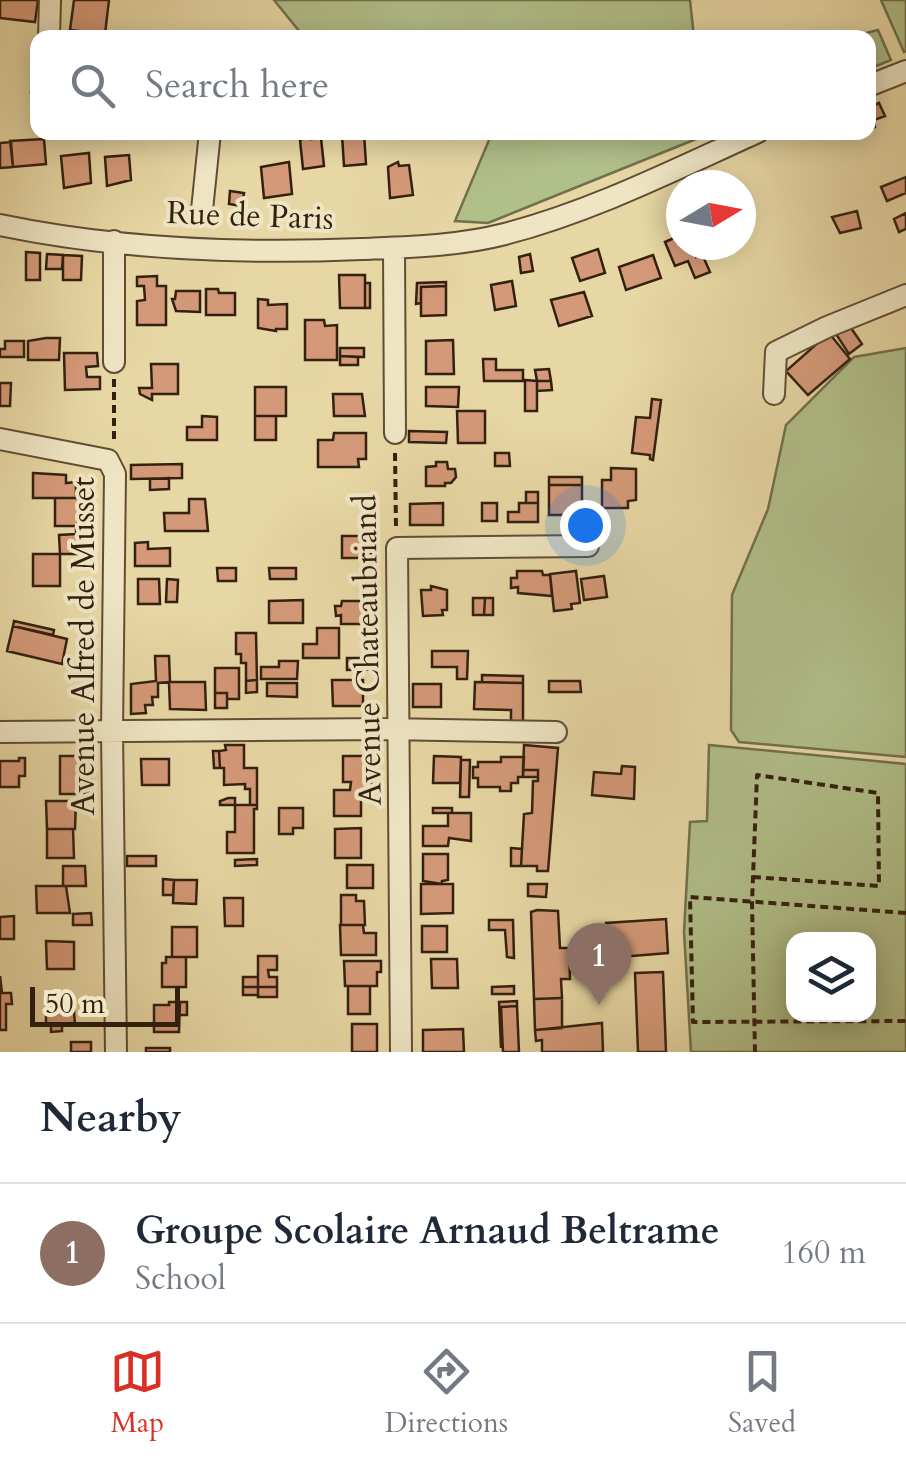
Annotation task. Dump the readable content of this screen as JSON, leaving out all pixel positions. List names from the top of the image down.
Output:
{
  "streets": {
    "street": ["Rue de Paris", "Avenue Alfred de Musset", "Avenue Chateaubriand"]
  },
  "scale_bar": "50 m",
  "north": "right",
  "page": {
    "search": "Search here",
    "pins": "1",
    "scale": "50 m",
    "heading": "Nearby",
    "list": [
      {
        "mark": "1",
        "name": "Groupe Scolaire Arnaud Beltrame",
        "note": "School",
        "value": "160 m"
      }
    ],
    "nav": ["Map", "Directions", "Saved"]
  }
}
